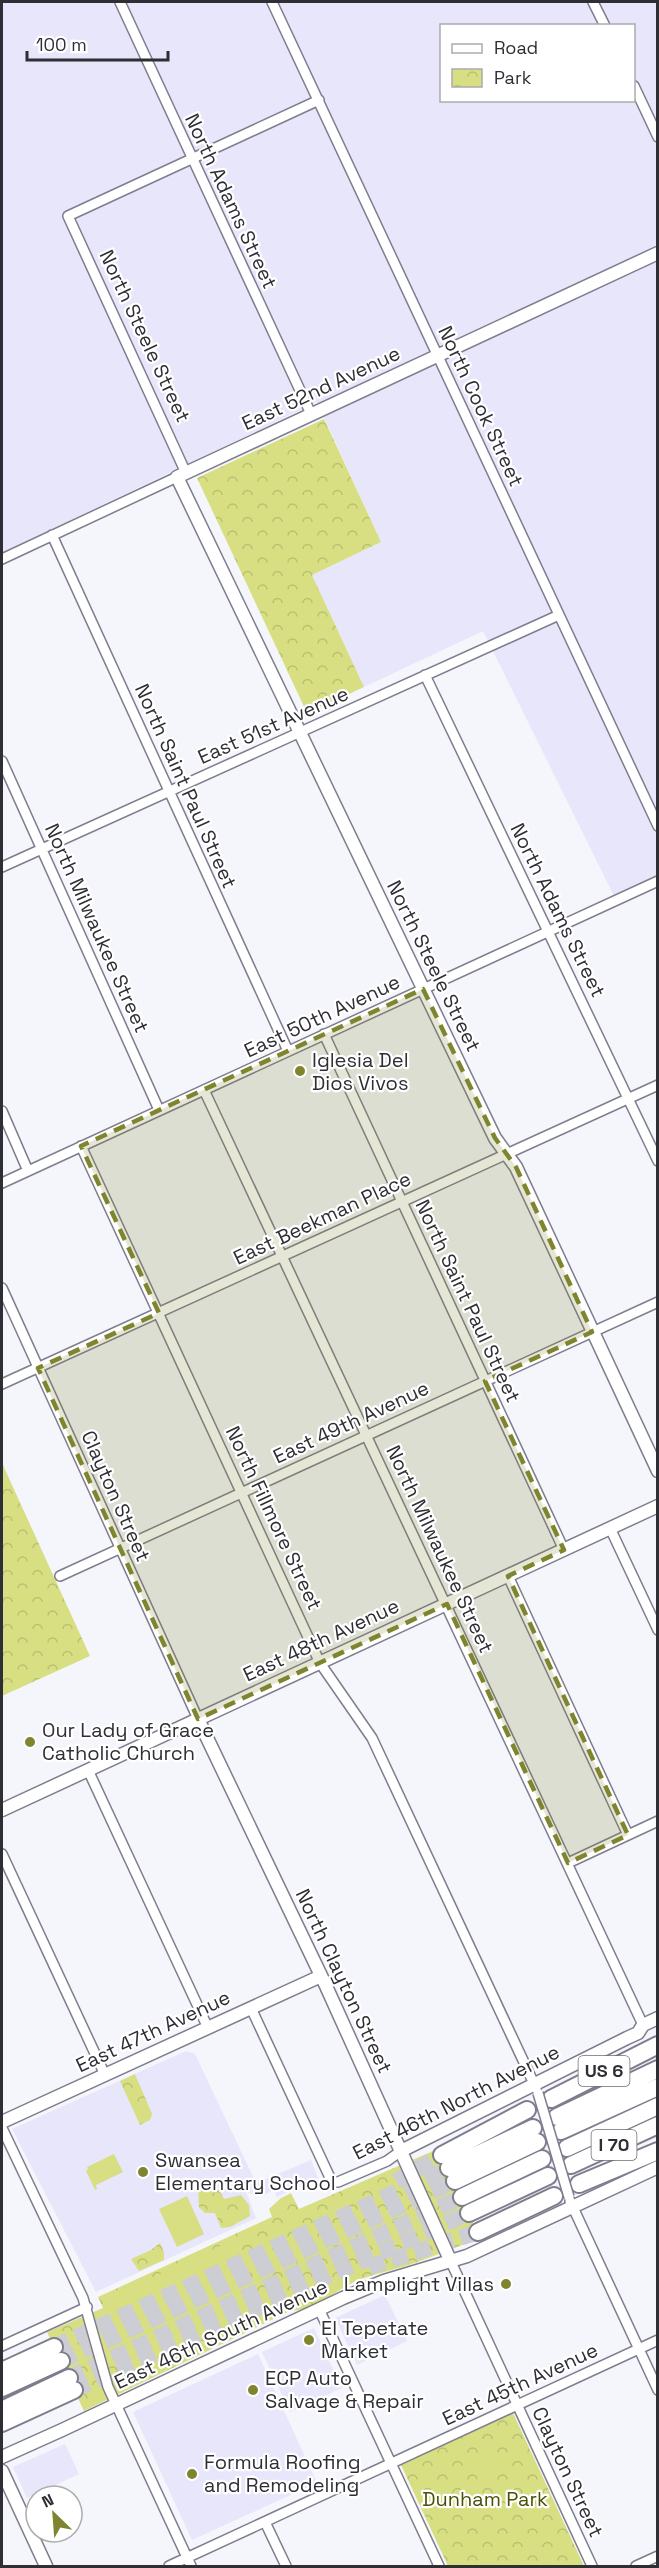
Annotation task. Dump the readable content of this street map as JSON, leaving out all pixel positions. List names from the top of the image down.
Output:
{
  "streets": {
    "highway": ["US 6", "I 70"],
    "street": [
      "North Adams Street",
      "North Steele Street",
      "East 52nd Avenue",
      "North Cook Street",
      "East 51st Avenue",
      "North Saint Paul Street",
      "North Milwaukee Street",
      "East 50th Avenue",
      "East Beekman Place",
      "East 49th Avenue",
      "Clayton Street",
      "North Fillmore Street",
      "East 48th Avenue",
      "North Clayton Street",
      "East 47th Avenue",
      "East 46th North Avenue",
      "East 46th South Avenue",
      "East 45th Avenue"
    ]
  },
  "crossings": [
    ["North Adams Street", "North Steele Street"],
    ["North Adams Street", "East 52nd Avenue"],
    ["North Adams Street", "East 51st Avenue"],
    ["North Adams Street", "East 50th Avenue"],
    ["North Adams Street", "East Beekman Place"],
    ["North Steele Street", "East 52nd Avenue"],
    ["North Steele Street", "East 51st Avenue"],
    ["North Steele Street", "East 50th Avenue"],
    ["North Steele Street", "East Beekman Place"],
    ["North Steele Street", "East 49th Avenue"],
    ["East 52nd Avenue", "North Cook Street"],
    ["East 52nd Avenue", "North Saint Paul Street"],
    ["North Cook Street", "East 51st Avenue"],
    ["East 51st Avenue", "North Saint Paul Street"],
    ["East 51st Avenue", "North Milwaukee Street"],
    ["North Saint Paul Street", "East 50th Avenue"],
    ["North Saint Paul Street", "East Beekman Place"],
    ["North Saint Paul Street", "East 49th Avenue"],
    ["North Saint Paul Street", "East 48th Avenue"],
    ["North Milwaukee Street", "East 50th Avenue"],
    ["North Milwaukee Street", "East Beekman Place"],
    ["North Milwaukee Street", "East 49th Avenue"],
    ["North Milwaukee Street", "East 48th Avenue"],
    ["North Milwaukee Street", "East 46th North Avenue"],
    ["East 50th Avenue", "North Fillmore Street"],
    ["East Beekman Place", "Clayton Street"],
    ["East Beekman Place", "North Fillmore Street"],
    ["East 49th Avenue", "Clayton Street"],
    ["East 49th Avenue", "North Fillmore Street"],
    ["Clayton Street", "East 48th Avenue"],
    ["Clayton Street", "North Clayton Street"],
    ["Clayton Street", "East 46th South Avenue"],
    ["Clayton Street", "East 45th Avenue"],
    ["North Fillmore Street", "East 48th Avenue"],
    ["North Fillmore Street", "US 6"],
    ["North Fillmore Street", "East 46th North Avenue"],
    ["North Fillmore Street", "East 46th South Avenue"],
    ["North Fillmore Street", "East 45th Avenue"],
    ["East 48th Avenue", "North Clayton Street"],
    ["North Clayton Street", "East 47th Avenue"],
    ["North Clayton Street", "East 46th North Avenue"],
    ["North Clayton Street", "East 46th South Avenue"],
    ["East 47th Avenue", "East 46th North Avenue"],
    ["US 6", "East 46th North Avenue"]
  ],
  "parks": ["Dunham Park"],
  "places": [
    "Iglesia Del Dios Vivos",
    "Our Lady of Grace Catholic Church",
    "Swansea Elementary School",
    "Lamplight Villas",
    "El Tepetate Market",
    "ECP Auto Salvage & Repair",
    "Formula Roofing and Remodeling"
  ],
  "legend": ["Road", "Park"],
  "scale_bar": "100 m",
  "north": "top left"
}
